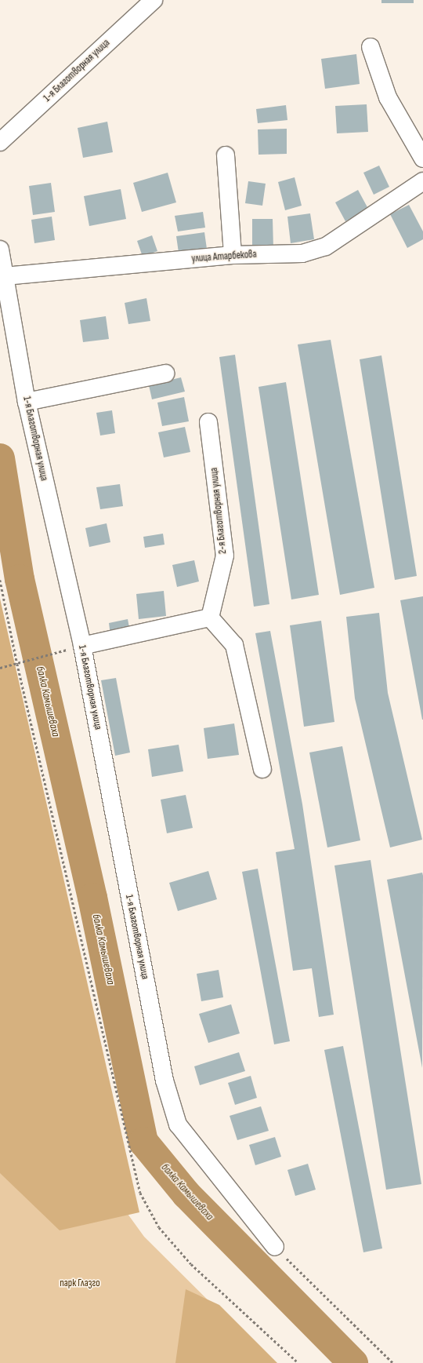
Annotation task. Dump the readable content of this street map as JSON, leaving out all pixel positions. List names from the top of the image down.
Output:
{
  "streets": {
    "street": ["1-я Благотворная улица", "улица Атарбекова", "2-я Благотворная улица"]
  },
  "crossings": [
    ["1-я Благотворная улица", "улица Атарбекова"]
  ],
  "water": ["балка Камышеваха"],
  "parks": ["парк Глазго"]
}
